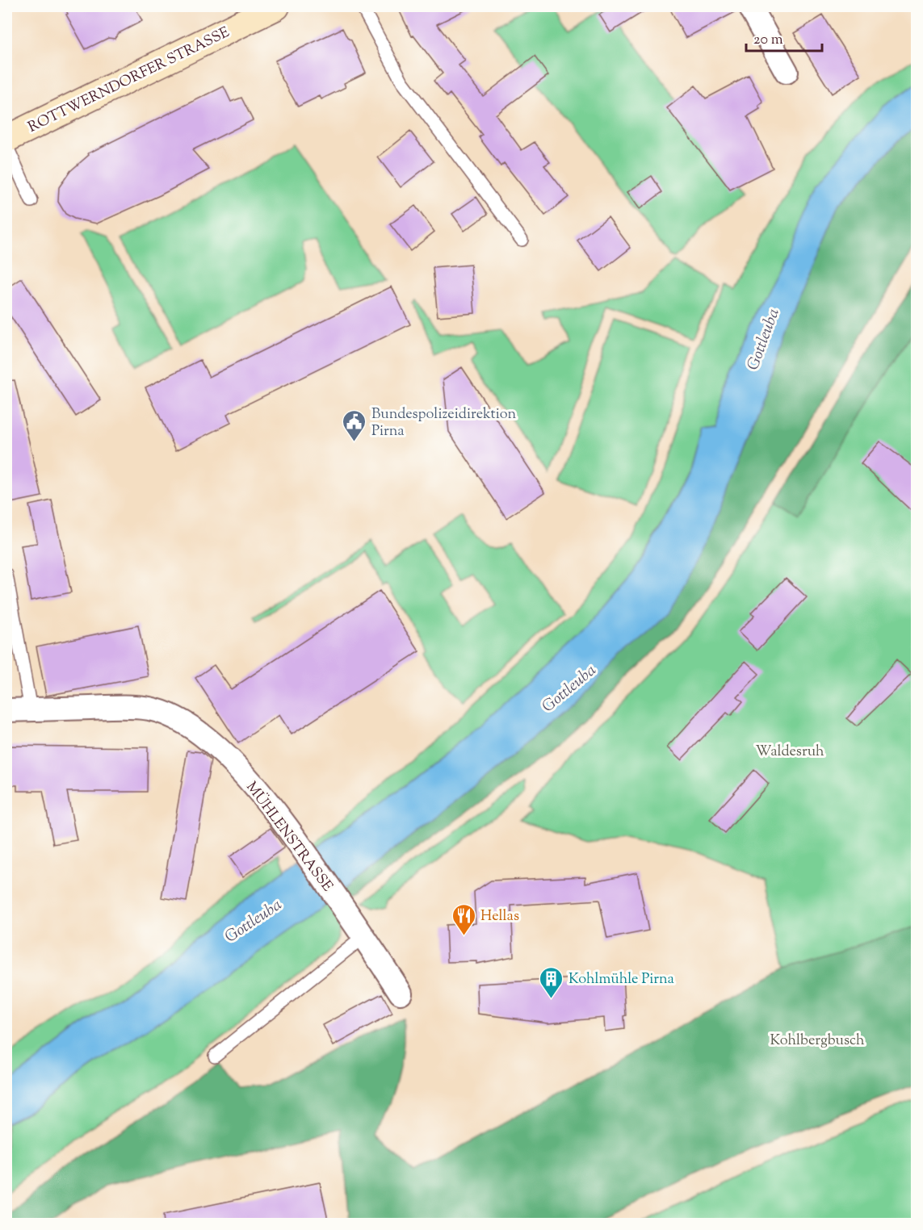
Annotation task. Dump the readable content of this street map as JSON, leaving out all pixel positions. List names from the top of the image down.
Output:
{
  "streets": {
    "main road": ["ROTTWERNDORFER STRASSE"],
    "street": ["MÜHLENSTRASSE"]
  },
  "water": ["Gottleuba"],
  "parks": ["Waldesruh", "Kohlbergbusch"],
  "places": {
    "public building": ["Bundespolizeidirektion Pirna"],
    "restaurant": ["Hellas"],
    "building": ["Kohlmühle Pirna"]
  },
  "scale_bar": "20 m"
}
